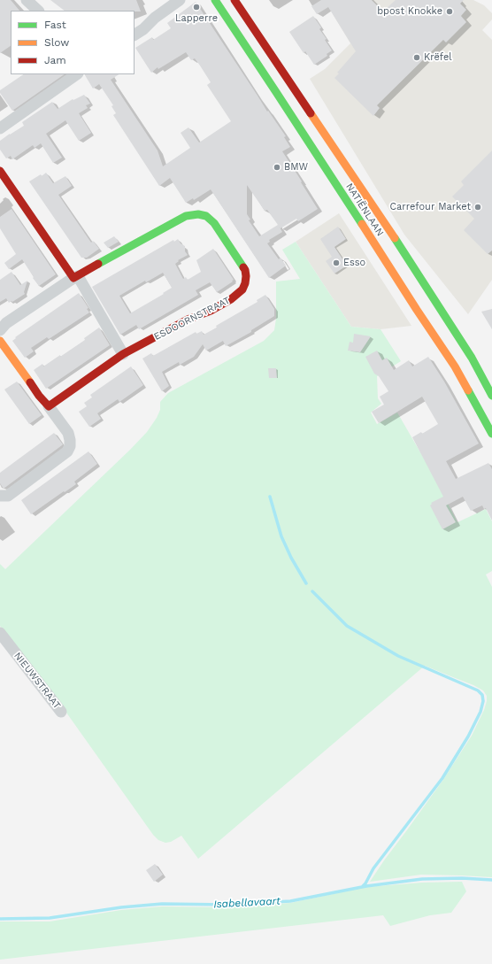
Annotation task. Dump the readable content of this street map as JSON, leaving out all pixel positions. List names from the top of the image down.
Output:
{
  "streets": {
    "main road": ["NATIËNLAAN", "ESDOORNSTRAAT"],
    "street": ["NIEUWSTRAAT"]
  },
  "water": ["Isabellavaart"],
  "places": [
    "Lapperre",
    "bpost Knokke",
    "Krëfel",
    "BMW",
    "Carrefour Market",
    "Esso"
  ],
  "legend": ["Fast", "Slow", "Jam"]
}
